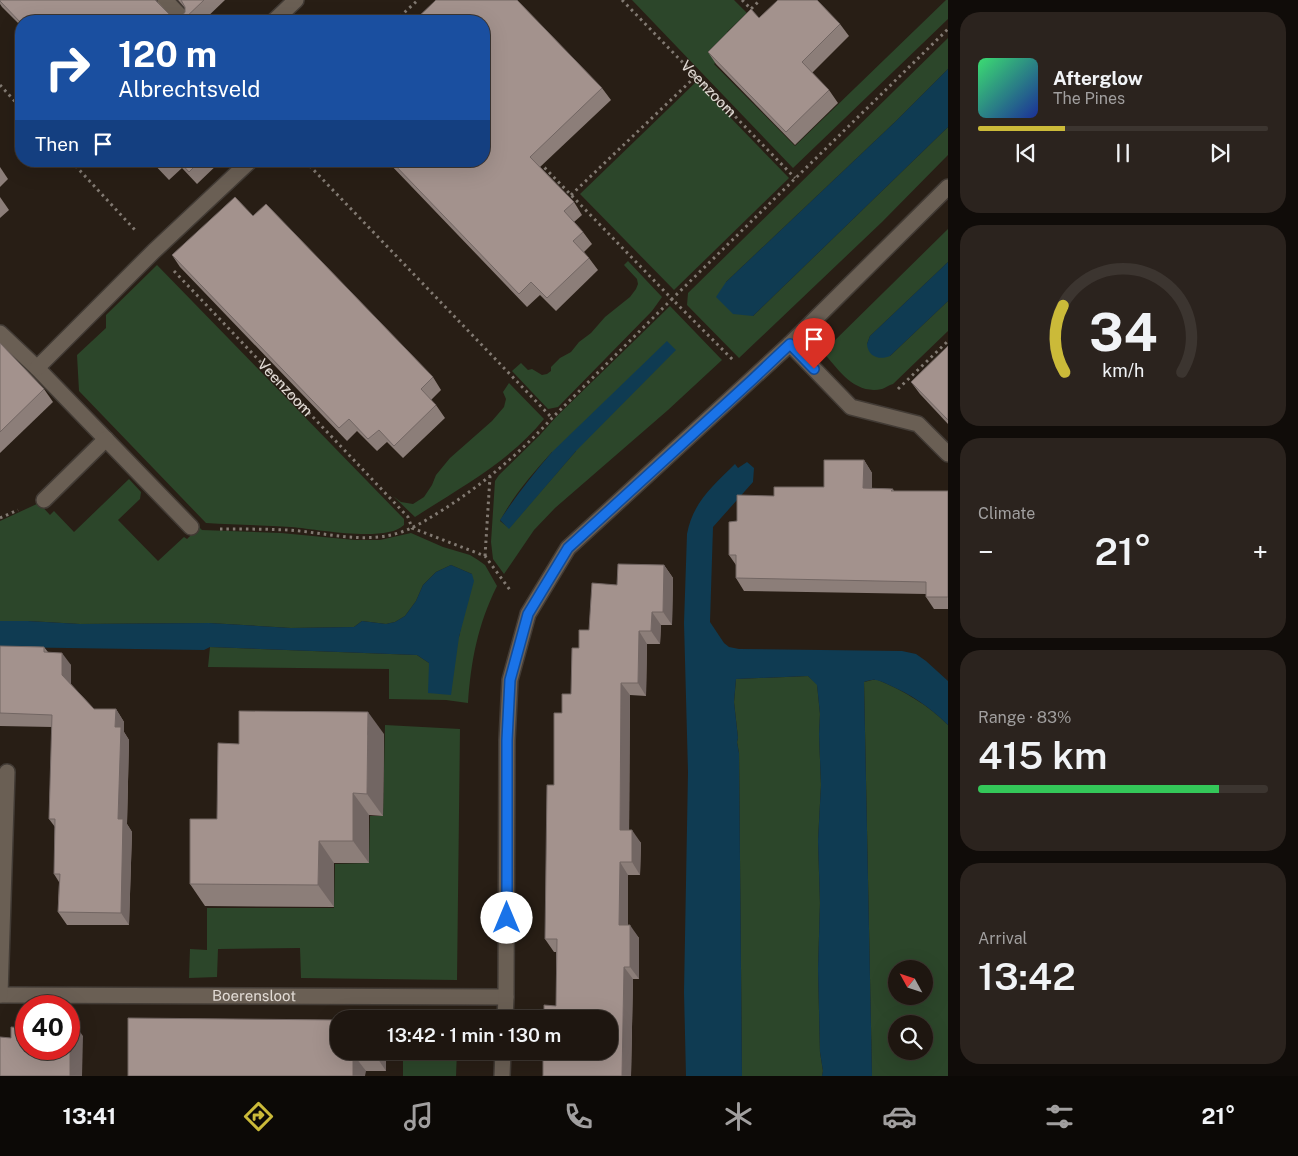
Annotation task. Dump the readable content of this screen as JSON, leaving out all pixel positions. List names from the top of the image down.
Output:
{
  "streets": {
    "street": ["Boerensloot"],
    "path": ["Veenzoom"]
  },
  "north": "top left",
  "page": {
    "turn": ["120 m", "Albrechtsveld"],
    "song": ["Afterglow", "The Pines"],
    "then": "Then",
    "tile": [
      "Climate",
      ["Range · 83%", "415 km"],
      ["Arrival", "13:42"]
    ],
    "heat": ["−", "21°", "+"],
    "limit": "40",
    "trip": "13:42 · 1 min · 130 m",
    "tabs": ["13:41", "21°"],
    "gauge": ["34", "km/h"]
  }
}
